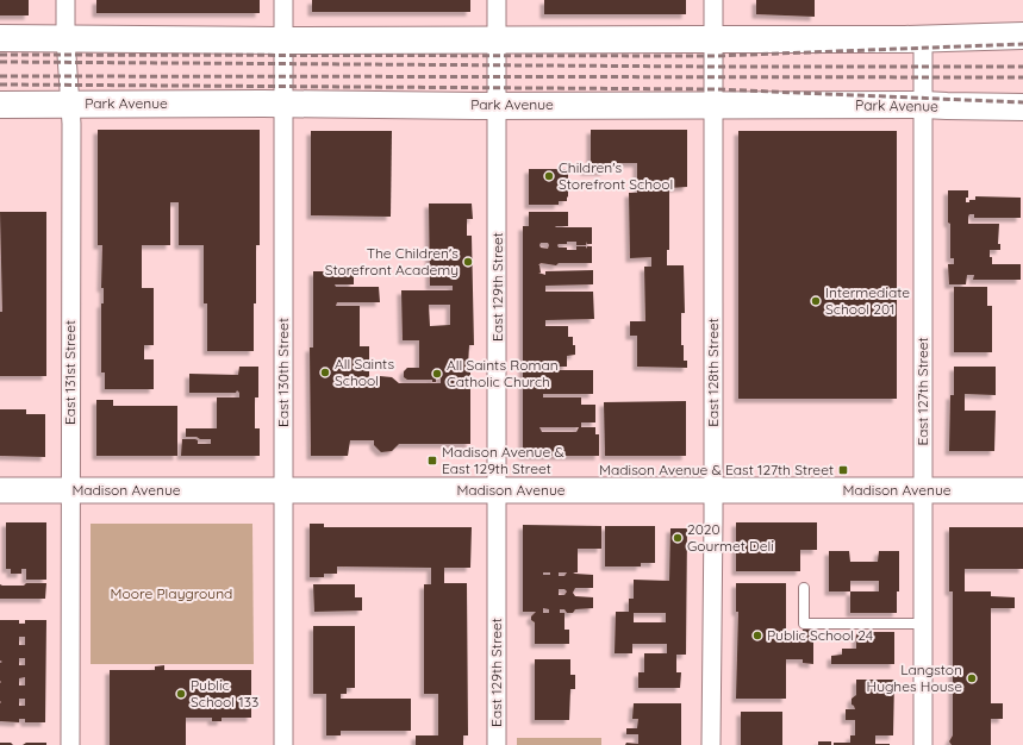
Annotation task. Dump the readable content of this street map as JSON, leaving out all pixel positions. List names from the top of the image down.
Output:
{
  "streets": {
    "main road": ["Park Avenue", "Madison Avenue"],
    "street": [
      "East 129th Street",
      "East 131st Street",
      "East 130th Street",
      "East 128th Street",
      "East 127th Street"
    ]
  },
  "crossings": [
    ["Park Avenue", "East 129th Street"],
    ["Park Avenue", "East 131st Street"],
    ["Park Avenue", "East 130th Street"],
    ["Park Avenue", "East 128th Street"],
    ["Park Avenue", "East 127th Street"],
    ["East 129th Street", "Madison Avenue"],
    ["East 131st Street", "Madison Avenue"],
    ["East 130th Street", "Madison Avenue"],
    ["East 128th Street", "Madison Avenue"],
    ["East 127th Street", "Madison Avenue"]
  ],
  "parks": ["Moore Playground"],
  "places": {
    "other": [
      "Children's Storefront School",
      "The Children's Storefront Academy",
      "Intermediate School 201",
      "All Saints School",
      "All Saints Roman Catholic Church",
      "2020 Gourmet Deli",
      "Public School 24",
      "Langston Hughes House",
      "Public School 133"
    ],
    "transit": ["Madison Avenue & East 129th Street", "Madison Avenue & East 127th Street"]
  }
}
